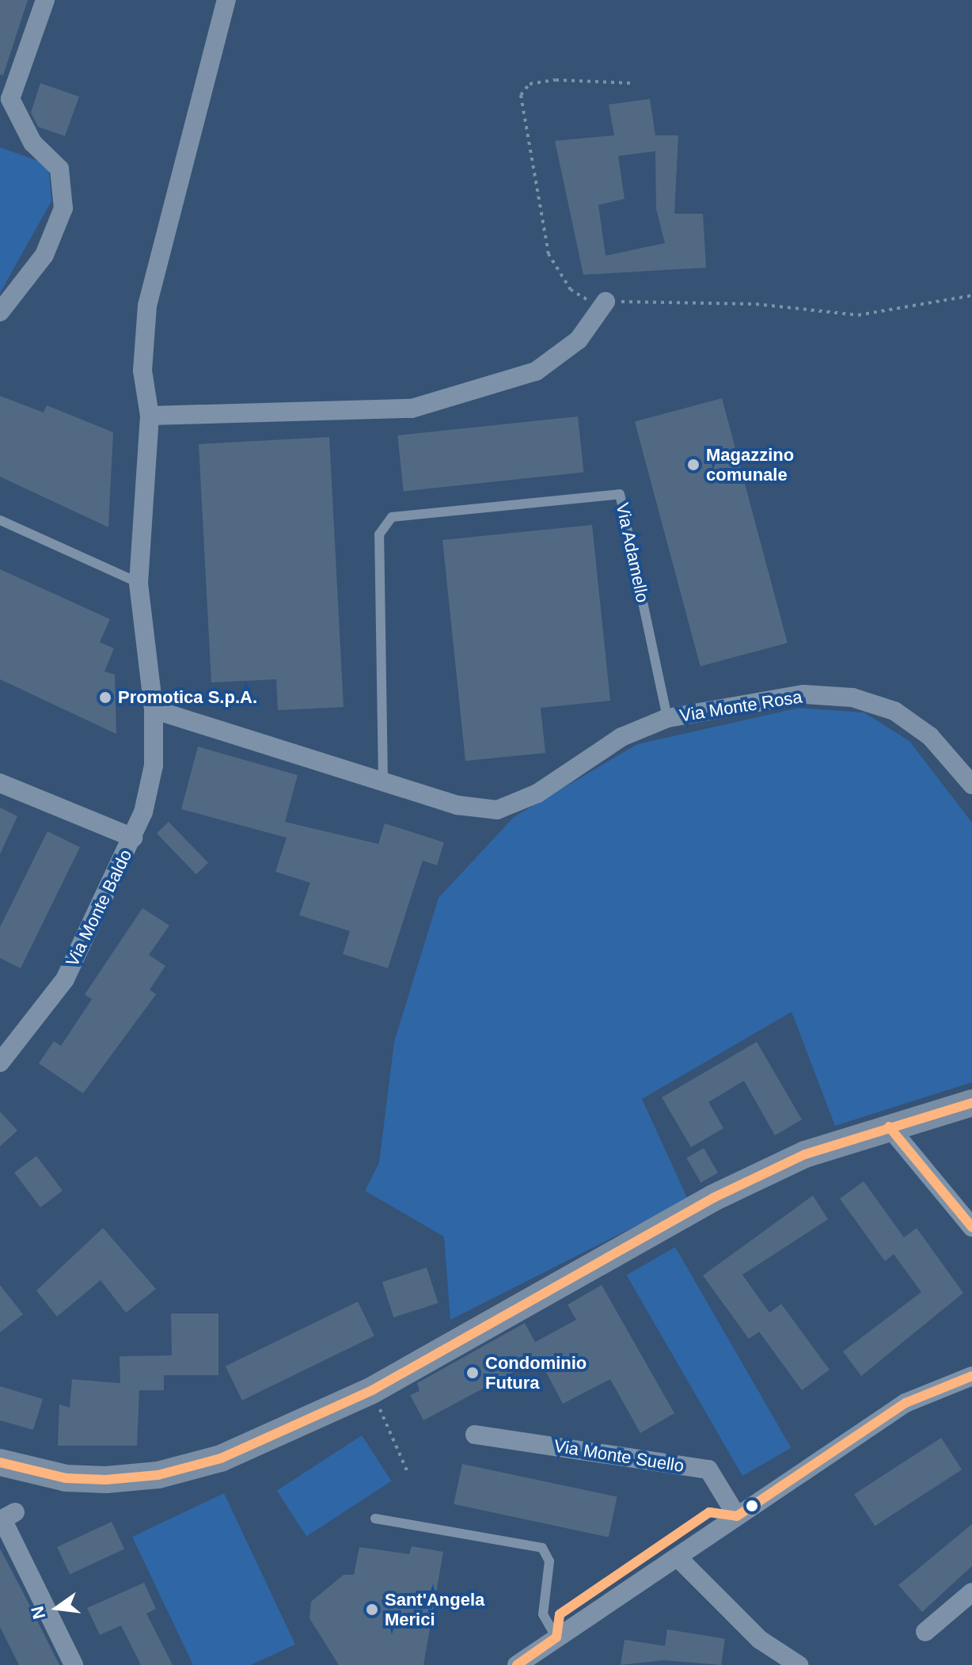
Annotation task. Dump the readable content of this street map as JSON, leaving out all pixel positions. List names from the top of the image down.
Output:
{
  "streets": {
    "street": ["Via Monte Rosa", "Via Monte Baldo", "Via Monte Suello"],
    "lane": ["Via Adamello"]
  },
  "crossings": [
    ["Via Adamello", "Via Monte Rosa"]
  ],
  "places": [
    "Magazzino comunale",
    "Promotica S.p.A.",
    "Condominio Futura",
    "Sant'Angela Merici"
  ],
  "north": "left"
}
